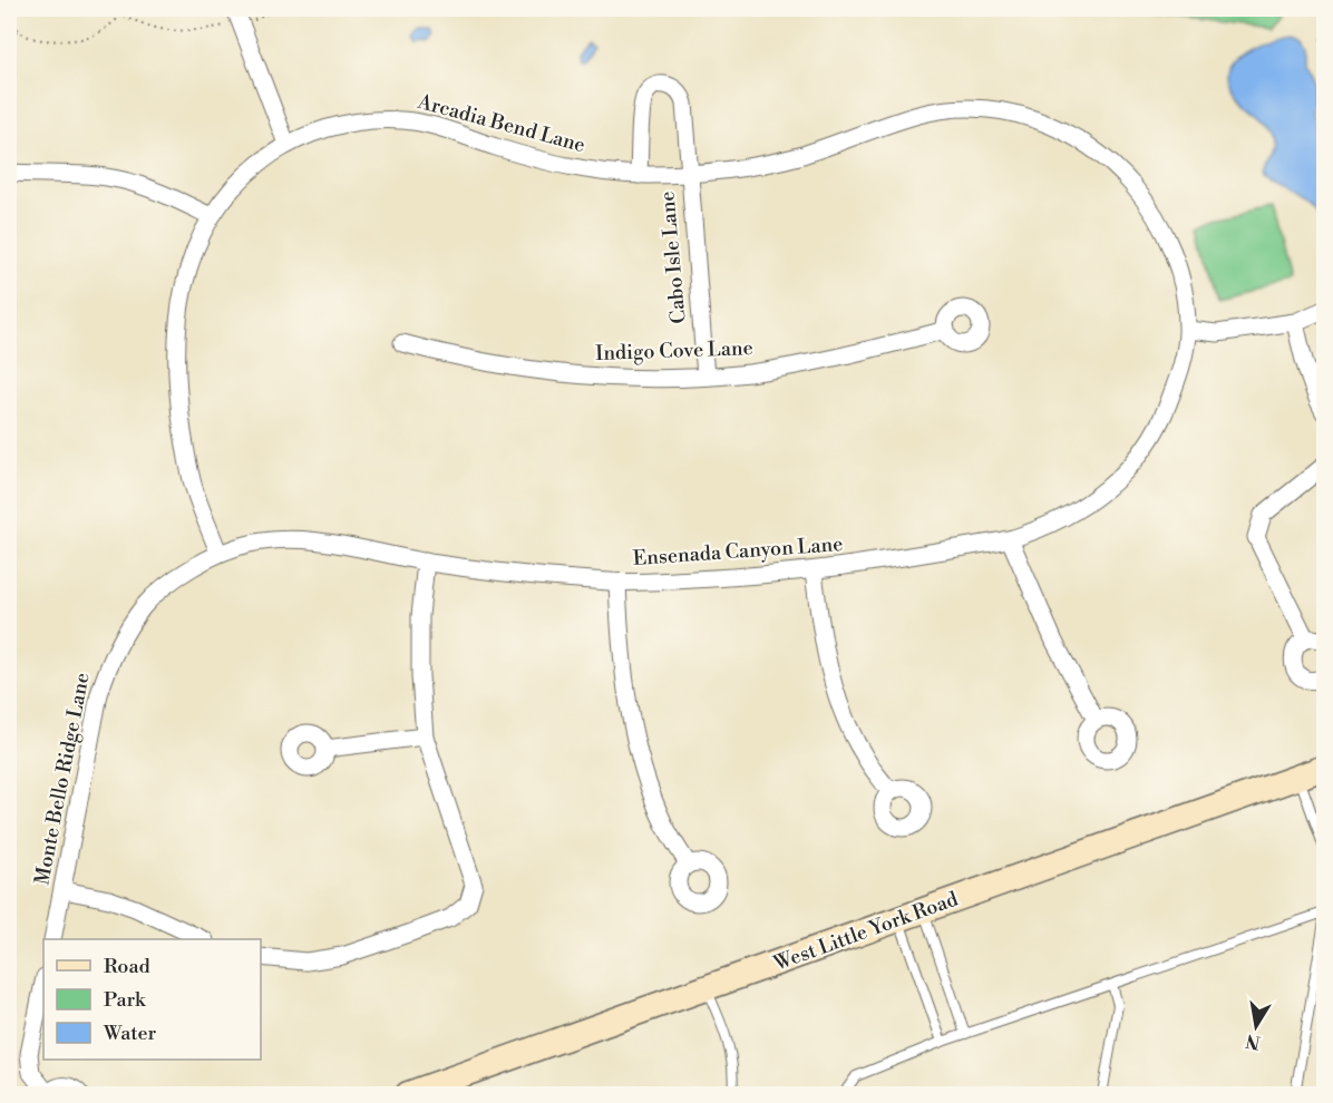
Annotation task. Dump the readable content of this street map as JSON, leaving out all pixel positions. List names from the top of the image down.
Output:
{
  "streets": {
    "main road": ["West Little York Road"],
    "street": [
      "Arcadia Bend Lane",
      "Cabo Isle Lane",
      "Indigo Cove Lane",
      "Ensenada Canyon Lane",
      "Monte Bello Ridge Lane"
    ]
  },
  "crossings": [
    ["Arcadia Bend Lane", "Cabo Isle Lane"],
    ["Arcadia Bend Lane", "Ensenada Canyon Lane"],
    ["Arcadia Bend Lane", "Monte Bello Ridge Lane"],
    ["Cabo Isle Lane", "Indigo Cove Lane"],
    ["Ensenada Canyon Lane", "Monte Bello Ridge Lane"]
  ],
  "legend": ["Road", "Park", "Water"],
  "north": "bottom"
}
